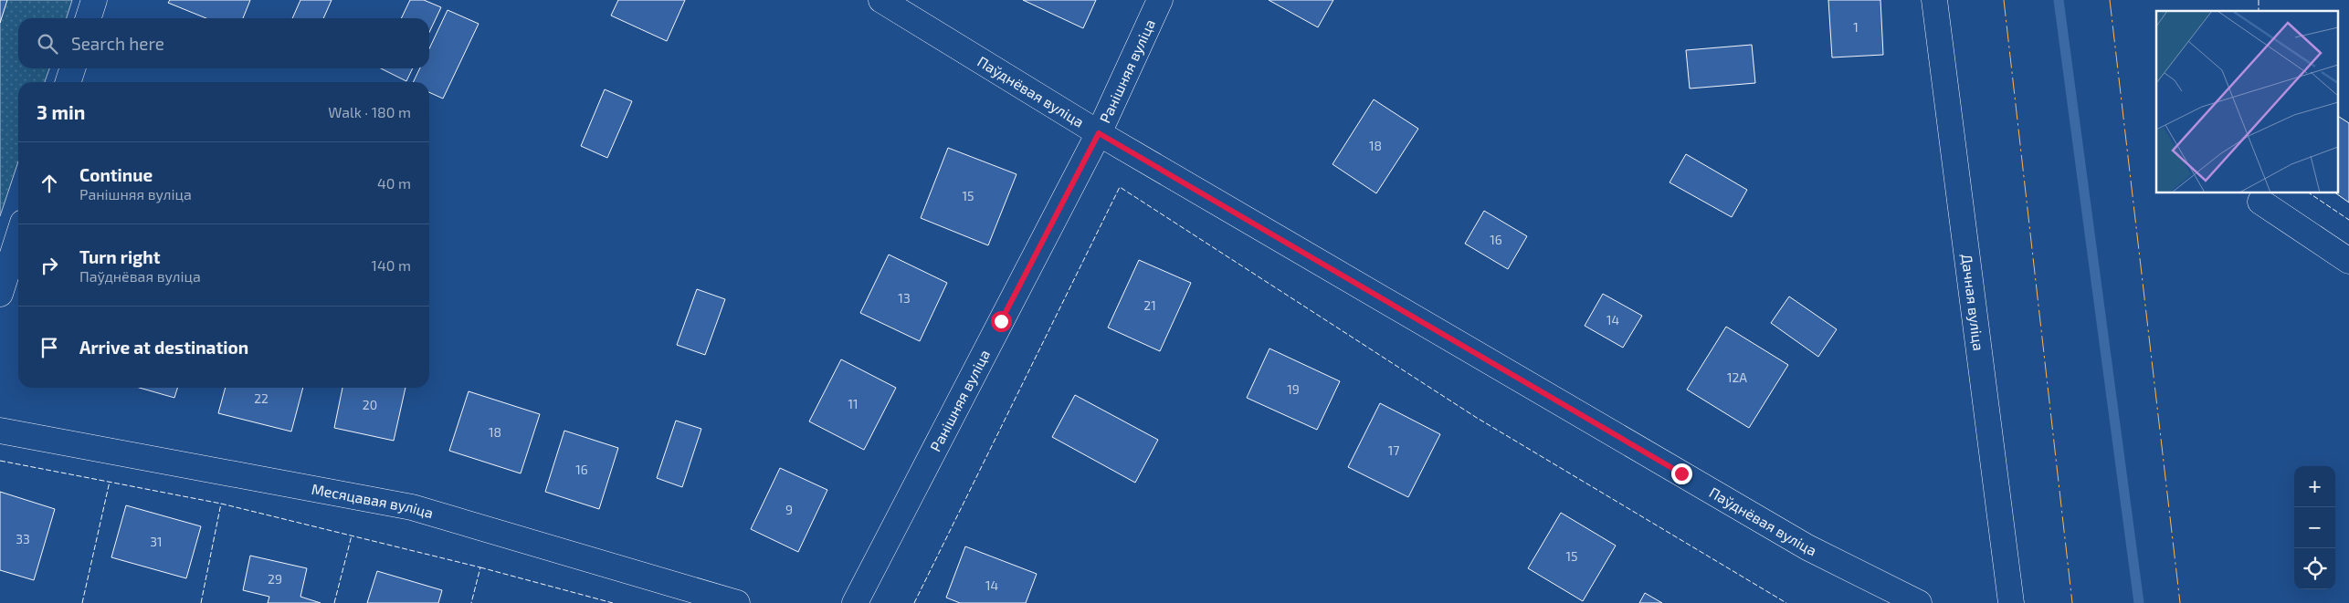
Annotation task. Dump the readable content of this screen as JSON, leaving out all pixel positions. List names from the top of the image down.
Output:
{
  "streets": {
    "street": [
      "Ранішняя вуліца",
      "Паўднёвая вуліца",
      "Дачная вуліца",
      "Месяцавая вуліца"
    ]
  },
  "crossings": [
    ["Ранішняя вуліца", "Паўднёвая вуліца"]
  ],
  "house_numbers": [
    "1",
    "18",
    "15",
    "16",
    "13",
    "21",
    "14",
    "12А",
    "19",
    "22",
    "11",
    "20",
    "18",
    "17",
    "16",
    "9",
    "33",
    "31",
    "15",
    "29",
    "14"
  ],
  "page": {
    "search": "Search here",
    "heading": ["3 min", "Walk · 180 m"],
    "list": [
      ["Continue", "Ранішняя вуліца", "40 m"],
      ["Turn right", "Паўднёвая вуліца", "140 m"],
      "Arrive at destination"
    ],
    "map_buttons": ["+", "−"]
  }
}
